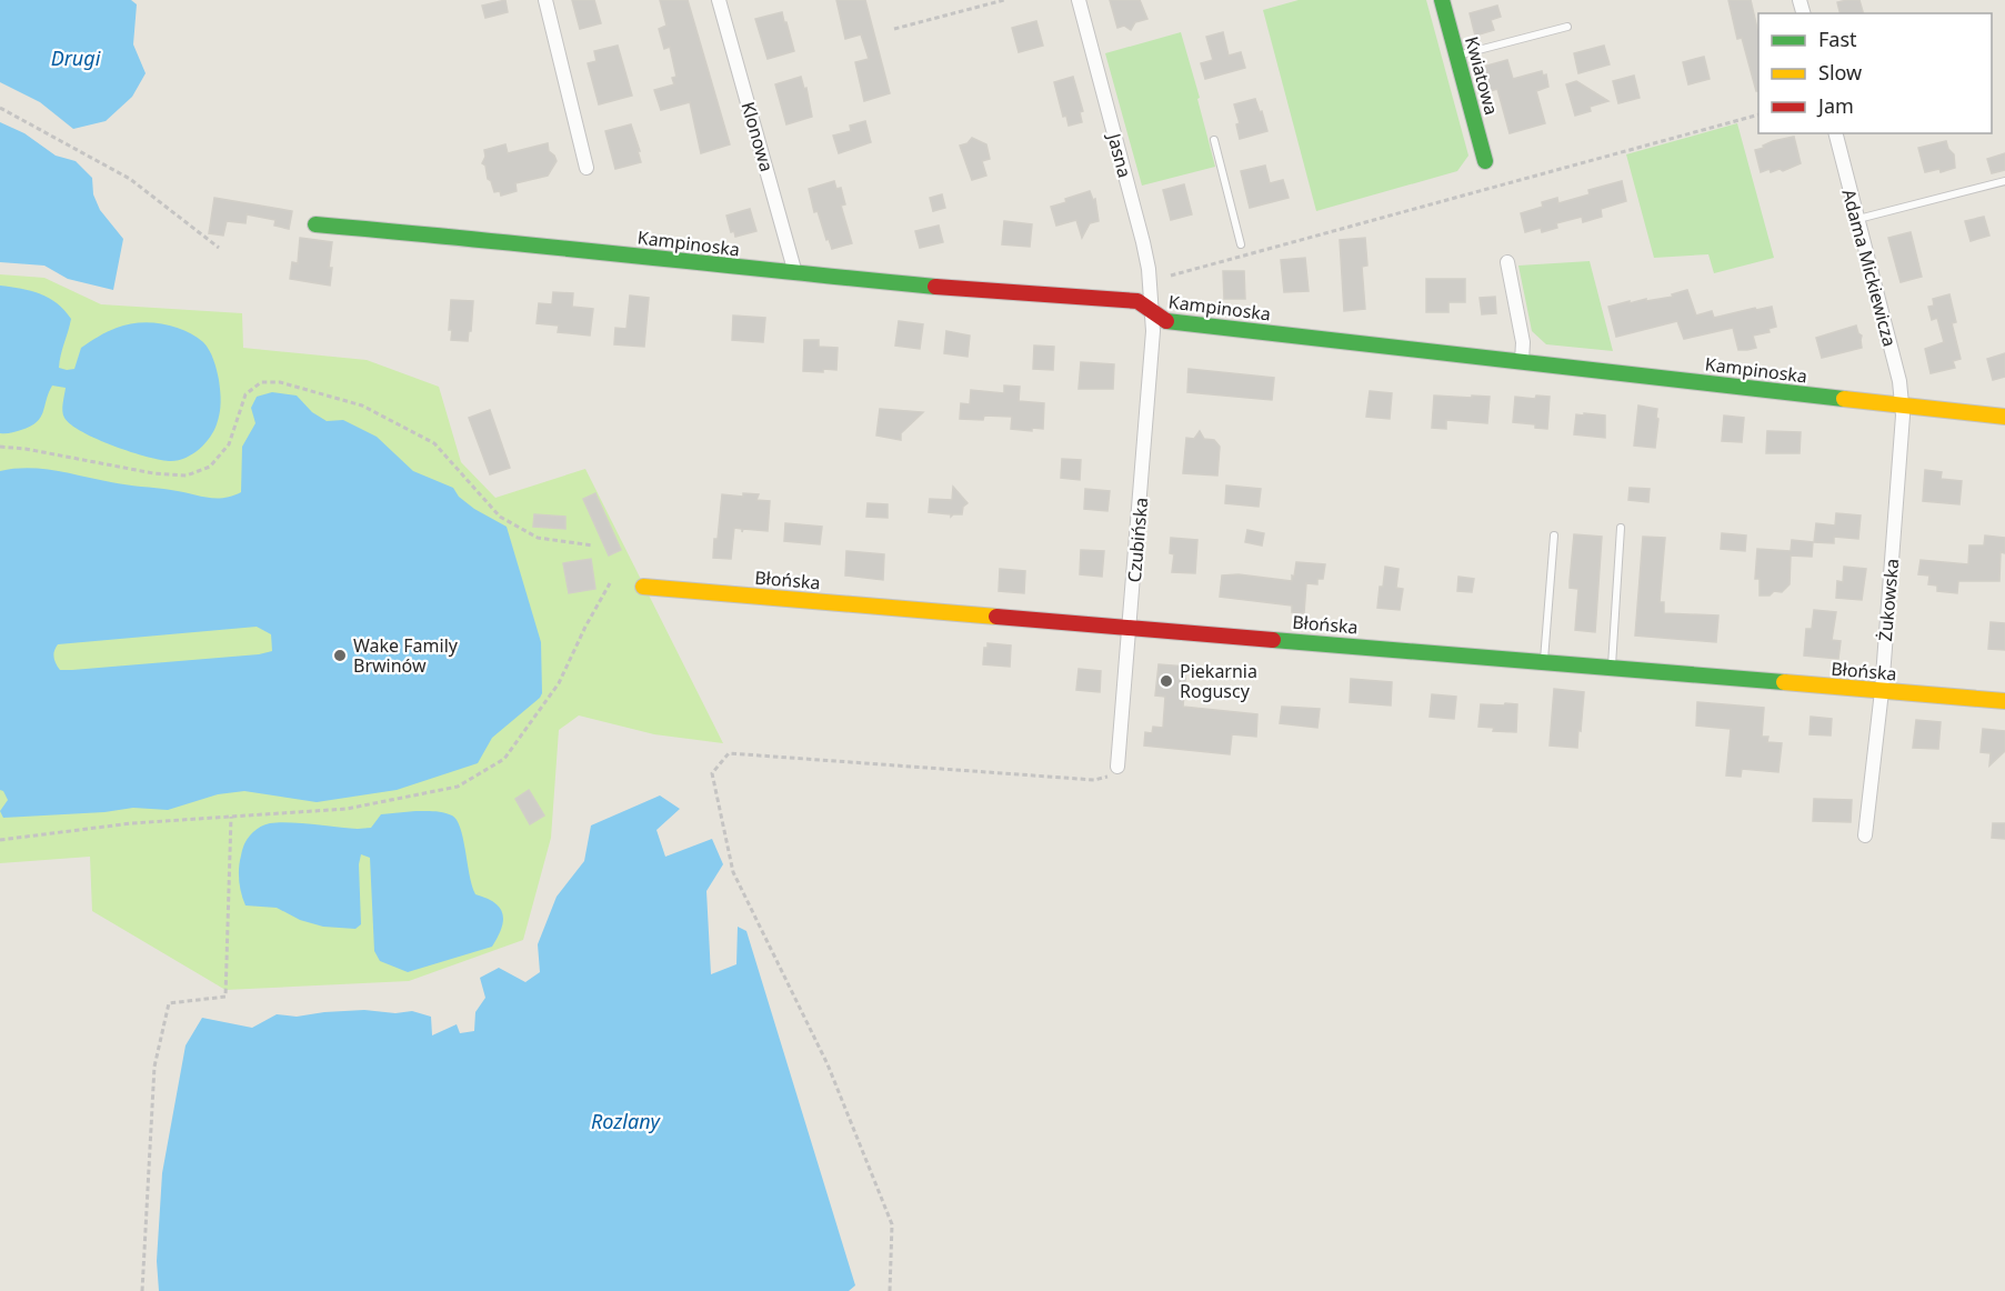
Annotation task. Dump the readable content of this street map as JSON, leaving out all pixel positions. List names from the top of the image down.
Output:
{
  "streets": {
    "street": [
      "Kwiatowa",
      "Klonowa",
      "Jasna",
      "Kampinoska",
      "Adama Mickiewicza",
      "Czubińska",
      "Błońska",
      "Żukowska"
    ]
  },
  "crossings": [
    ["Klonowa", "Kampinoska"],
    ["Jasna", "Kampinoska"],
    ["Jasna", "Czubińska"],
    ["Kampinoska", "Adama Mickiewicza"],
    ["Kampinoska", "Czubińska"],
    ["Kampinoska", "Żukowska"],
    ["Adama Mickiewicza", "Żukowska"],
    ["Czubińska", "Błońska"],
    ["Błońska", "Żukowska"]
  ],
  "water": ["Drugi", "Rozlany"],
  "places": ["Wake Family Brwinów", "Piekarnia Roguscy"],
  "legend": ["Fast", "Slow", "Jam"]
}
